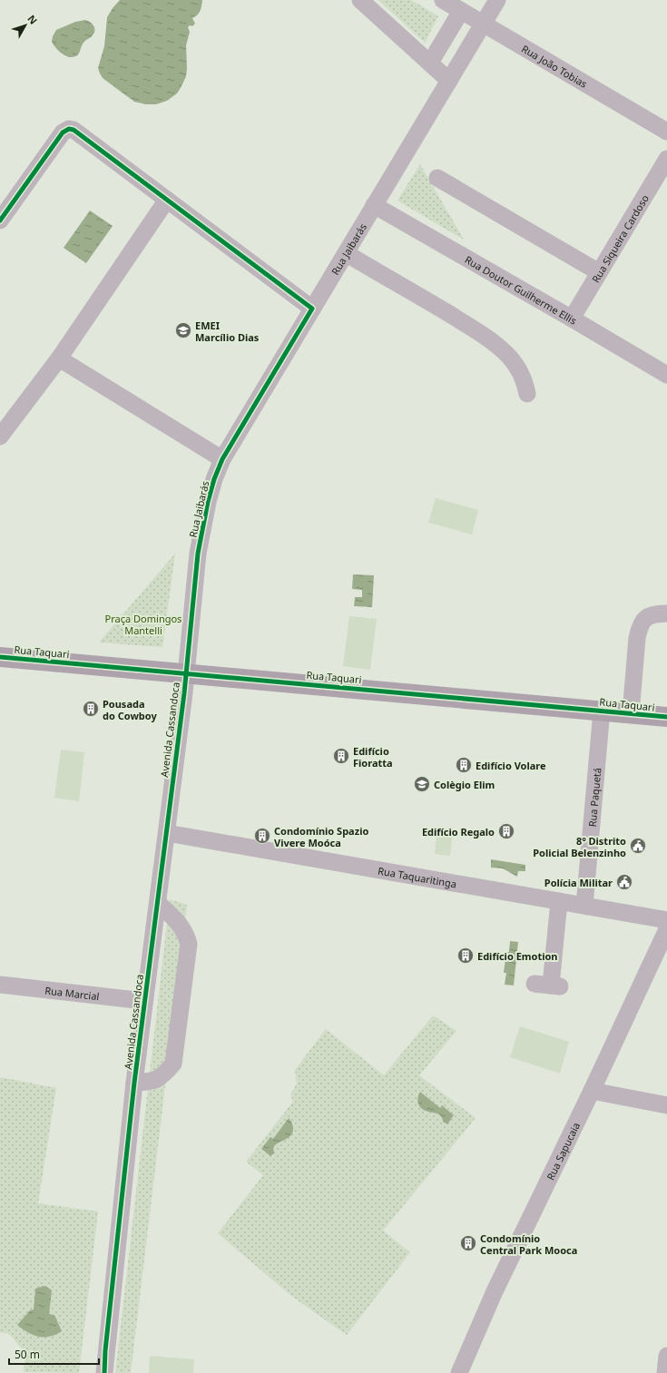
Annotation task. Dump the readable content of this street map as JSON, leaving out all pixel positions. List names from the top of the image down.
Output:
{
  "streets": {
    "main road": ["Rua Taquari"],
    "street": [
      "Rua João Tobias",
      "Rua Siqueira Cardoso",
      "Rua Jaibarás",
      "Rua Doutor Guilherme Ellis",
      "Avenida Cassandoca",
      "Rua Paquetá",
      "Rua Taquaritinga",
      "Rua Marcial",
      "Rua Sapucaia"
    ]
  },
  "crossings": [
    ["Rua João Tobias", "Rua Jaibarás"],
    ["Rua Siqueira Cardoso", "Rua Doutor Guilherme Ellis"],
    ["Rua Jaibarás", "Rua Doutor Guilherme Ellis"],
    ["Rua Jaibarás", "Rua Taquari"],
    ["Rua Jaibarás", "Avenida Cassandoca"],
    ["Rua Taquari", "Avenida Cassandoca"],
    ["Rua Taquari", "Rua Paquetá"],
    ["Avenida Cassandoca", "Rua Taquaritinga"],
    ["Avenida Cassandoca", "Rua Marcial"],
    ["Rua Paquetá", "Rua Taquaritinga"]
  ],
  "parks": ["Praça Domingos Mantelli"],
  "places": {
    "school or university": ["EMEI Marcílio Dias", "Colègio Elim"],
    "building": [
      "Pousada do Cowboy",
      "Edifício Fioratta",
      "Edifício Volare",
      "Edifício Regalo",
      "Condomínio Spazio Vivere Moóca",
      "Edifício Emotion",
      "Condomínio Central Park Mooca"
    ],
    "public building": ["8º Distrito Policial Belenzinho", "Polícia Militar"]
  },
  "scale_bar": "50 m",
  "north": "top right"
}
